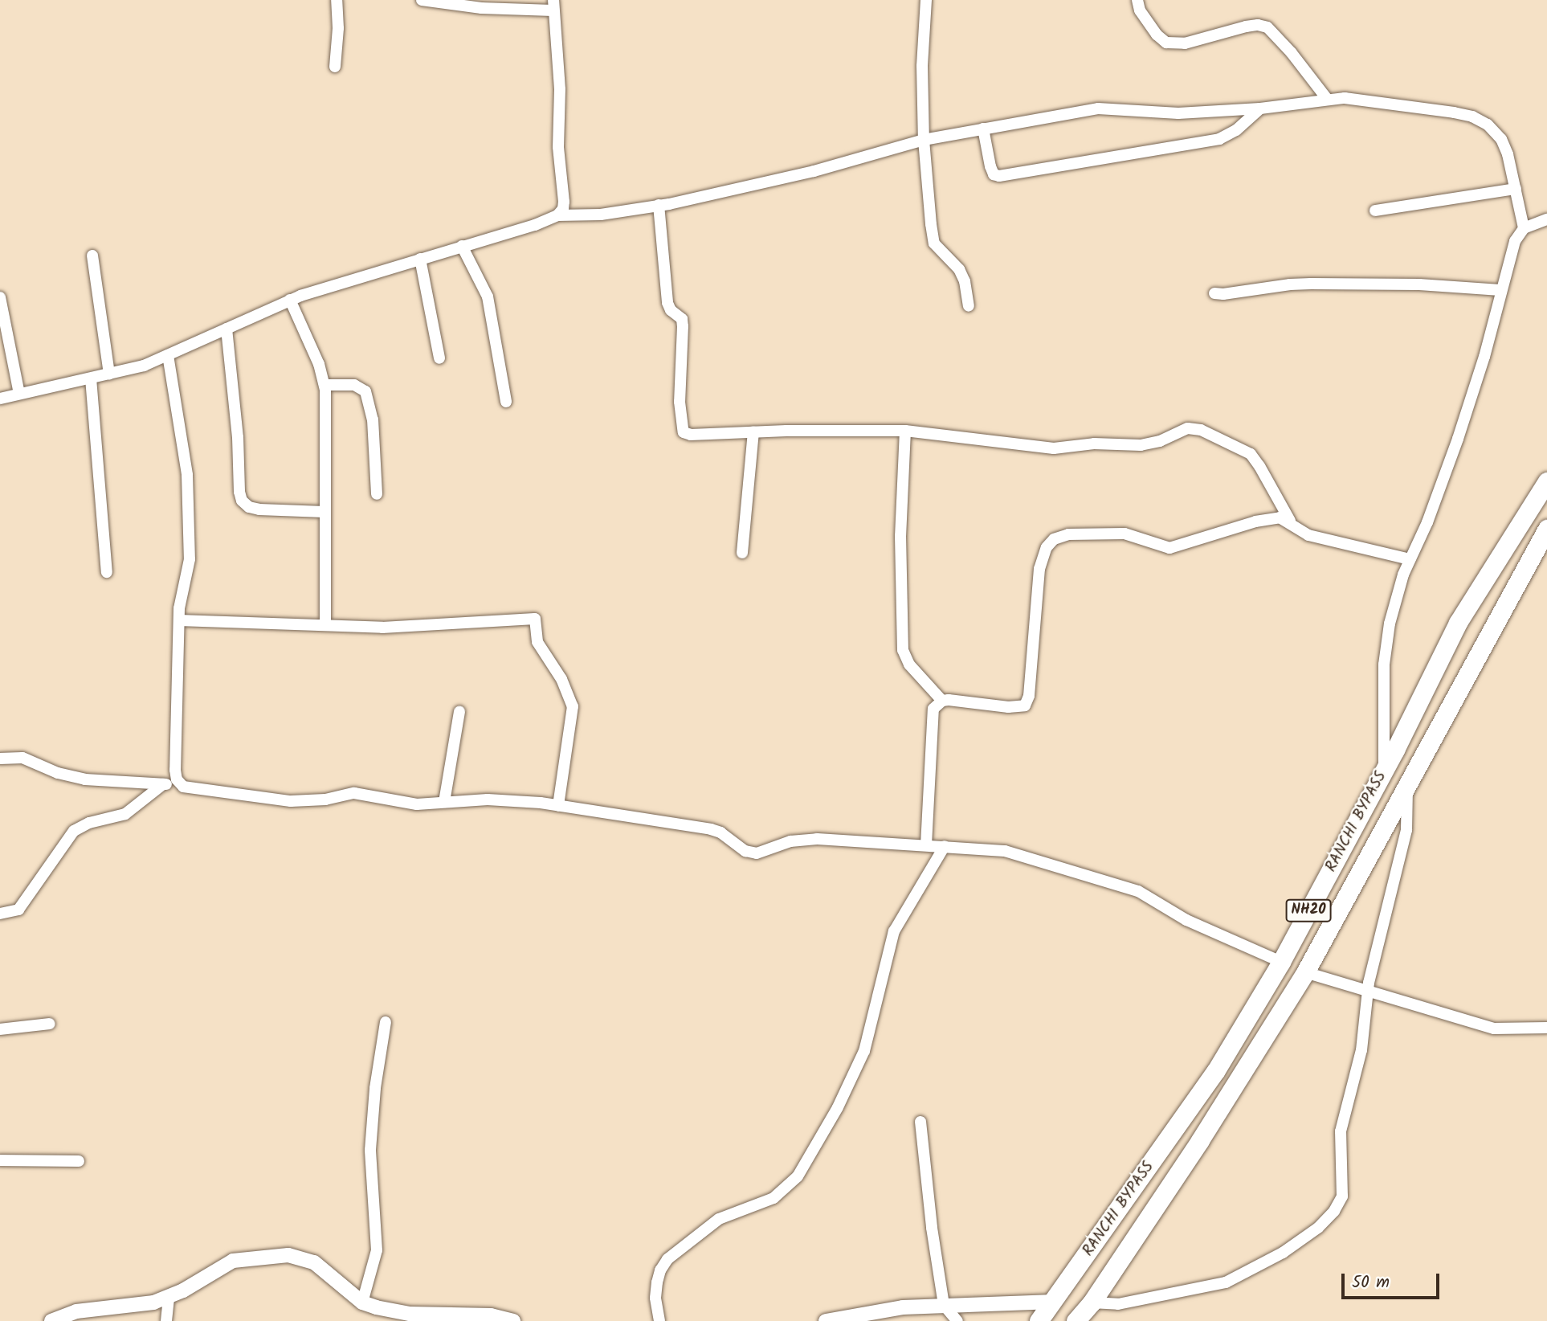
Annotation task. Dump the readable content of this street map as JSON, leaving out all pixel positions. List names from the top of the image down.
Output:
{
  "streets": {
    "highway": ["RANCHI BYPASS", "NH20"]
  },
  "scale_bar": "50 m"
}
